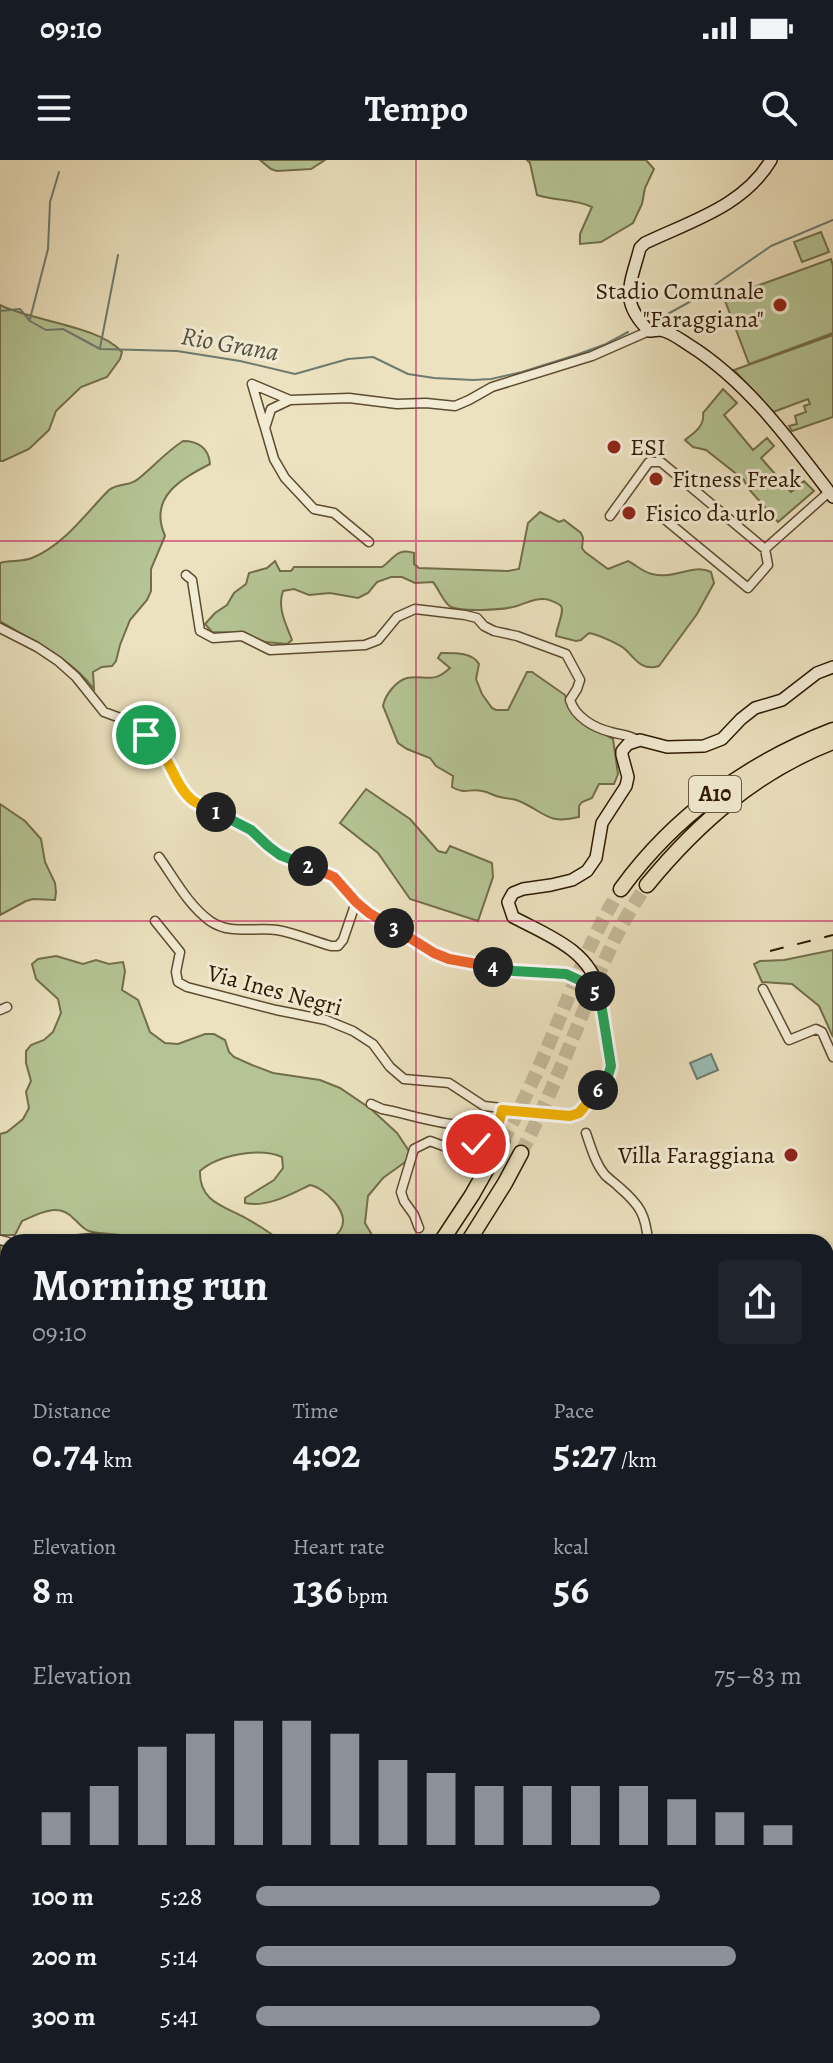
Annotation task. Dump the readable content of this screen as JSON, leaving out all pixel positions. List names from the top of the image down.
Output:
{
  "streets": {
    "highway": ["A10"],
    "street": ["Via Ines Negri"]
  },
  "water": ["Rio Grana"],
  "places": [
    "Stadio Comunale \"Faraggiana\"",
    "ESI",
    "Fitness Freak",
    "Fisico da urlo",
    "Villa Faraggiana"
  ],
  "page": {
    "status": "09:10",
    "header": "Tempo",
    "pins": [
      "1",
      "2",
      "3",
      "4",
      "5",
      "6"
    ],
    "heading": ["Morning run", "09:10"],
    "stats": [
      ["Distance", "0.74 km"],
      ["Time", "4:02"],
      ["Pace", "5:27 /km"],
      ["Elevation", "8 m"],
      ["Heart rate", "136 bpm"],
      ["kcal", "56"]
    ],
    "chart": ["Elevation", "75–83 m"],
    "list": [
      {
        "name": "100 m",
        "note": "5:28"
      },
      {
        "name": "200 m",
        "note": "5:14"
      },
      {
        "name": "300 m",
        "note": "5:41"
      }
    ]
  }
}
